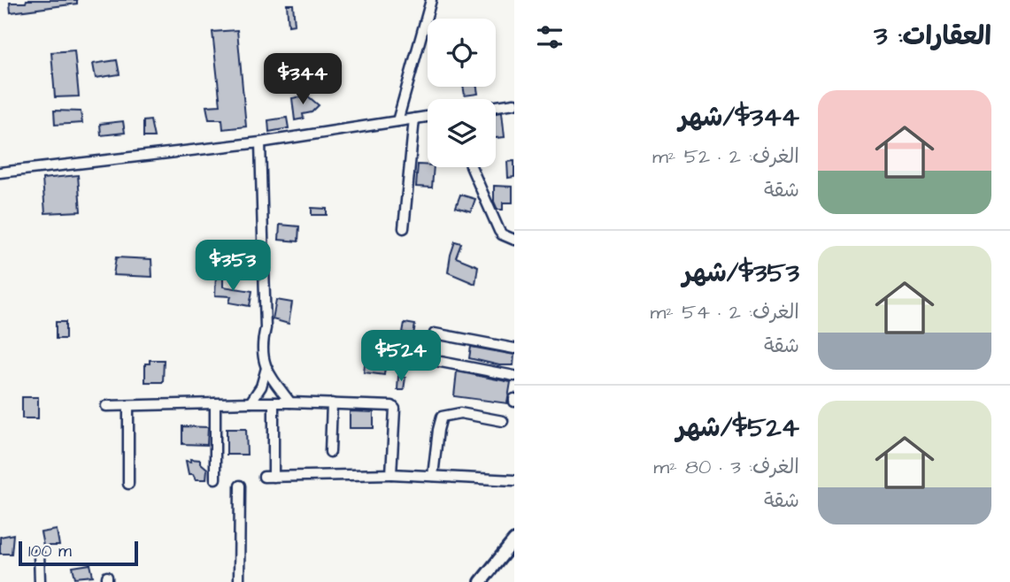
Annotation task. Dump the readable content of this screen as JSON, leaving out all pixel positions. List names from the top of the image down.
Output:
{
  "scale_bar": "100 m",
  "page": {
    "heading": "العقارات: 3",
    "price": ["$344", "$353", "$524"],
    "list": [
      {
        "name": "$344/شهر",
        "note": "الغرف: 2 · 52 m² · شقة"
      },
      {
        "name": "$353/شهر",
        "note": "الغرف: 2 · 54 m² · شقة"
      },
      {
        "name": "$524/شهر",
        "note": "الغرف: 3 · 80 m² · شقة"
      }
    ],
    "scale": "100 m"
  }
}
